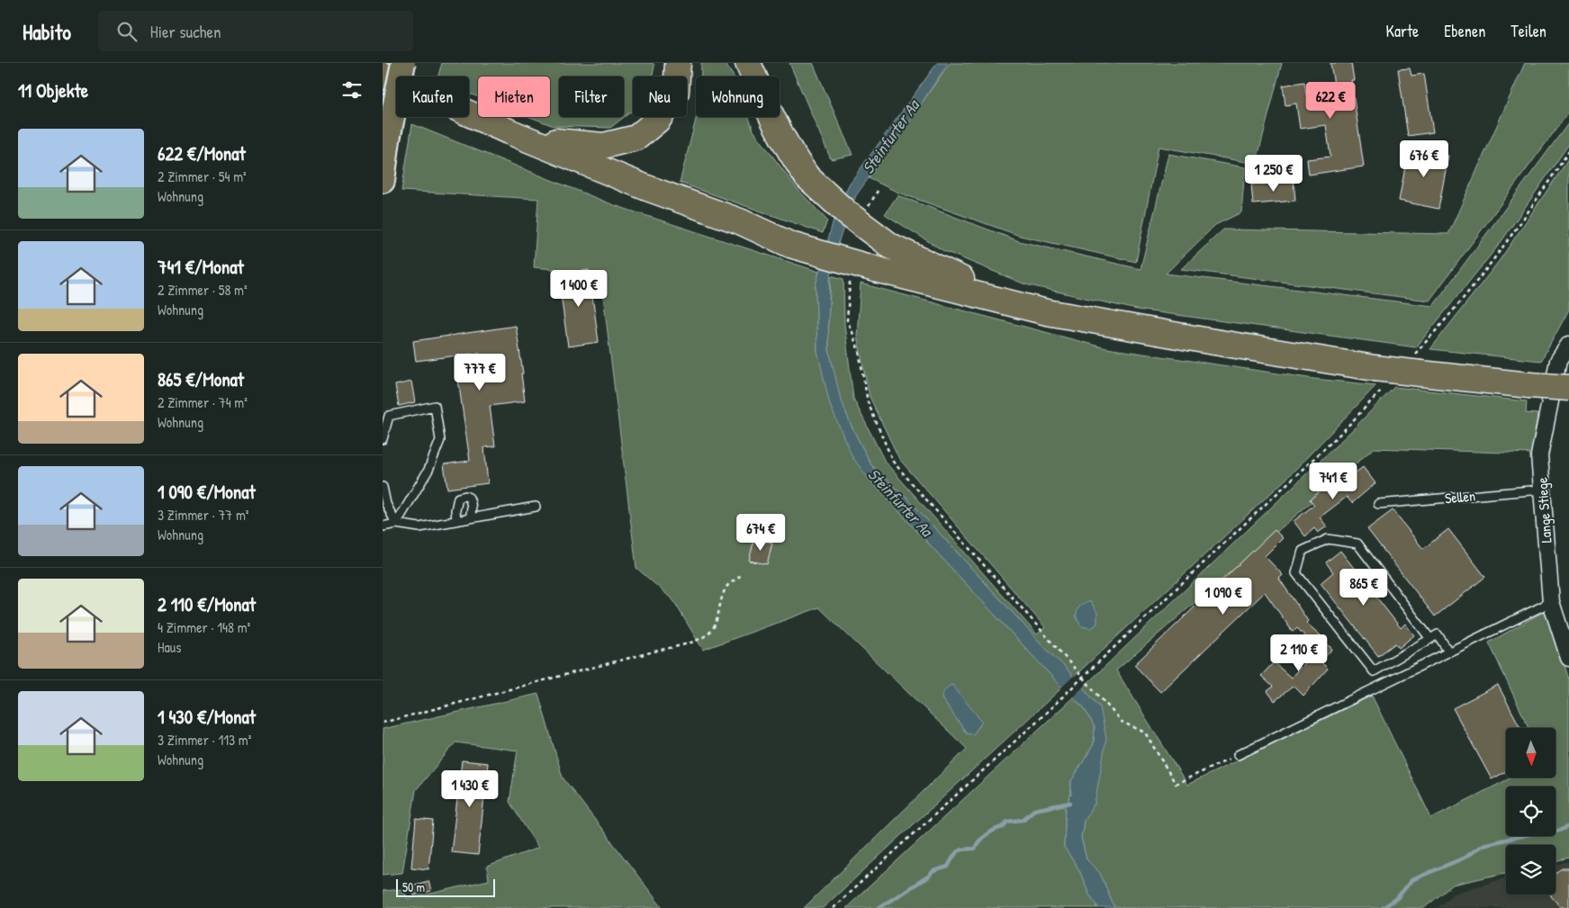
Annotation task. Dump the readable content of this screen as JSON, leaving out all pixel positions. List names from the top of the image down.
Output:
{
  "streets": {
    "street": ["Lange Stiege"],
    "lane": ["Sellen"]
  },
  "crossings": [
    ["Sellen", "Lange Stiege"]
  ],
  "water": ["Steinfurter Aa"],
  "scale_bar": "50 m",
  "north": "bottom",
  "page": {
    "header": "Habito",
    "search": "Hier suchen",
    "nav": ["Karte", "Ebenen", "Teilen"],
    "heading": "11 Objekte",
    "chip": [
      "Kaufen",
      "Mieten",
      "Filter",
      "Neu",
      "Wohnung"
    ],
    "price": [
      "622 €",
      "676 €",
      "1 250 €",
      "1 400 €",
      "777 €",
      "741 €",
      "674 €",
      "865 €",
      "1 090 €",
      "2 110 €",
      "1 430 €"
    ],
    "list": [
      {
        "name": "622 €/Monat",
        "note": "2 Zimmer · 54 m² · Wohnung"
      },
      {
        "name": "741 €/Monat",
        "note": "2 Zimmer · 58 m² · Wohnung"
      },
      {
        "name": "865 €/Monat",
        "note": "2 Zimmer · 74 m² · Wohnung"
      },
      {
        "name": "1 090 €/Monat",
        "note": "3 Zimmer · 77 m² · Wohnung"
      },
      {
        "name": "2 110 €/Monat",
        "note": "4 Zimmer · 148 m² · Haus"
      },
      {
        "name": "1 430 €/Monat",
        "note": "3 Zimmer · 113 m² · Wohnung"
      }
    ],
    "scale": "50 m"
  }
}
